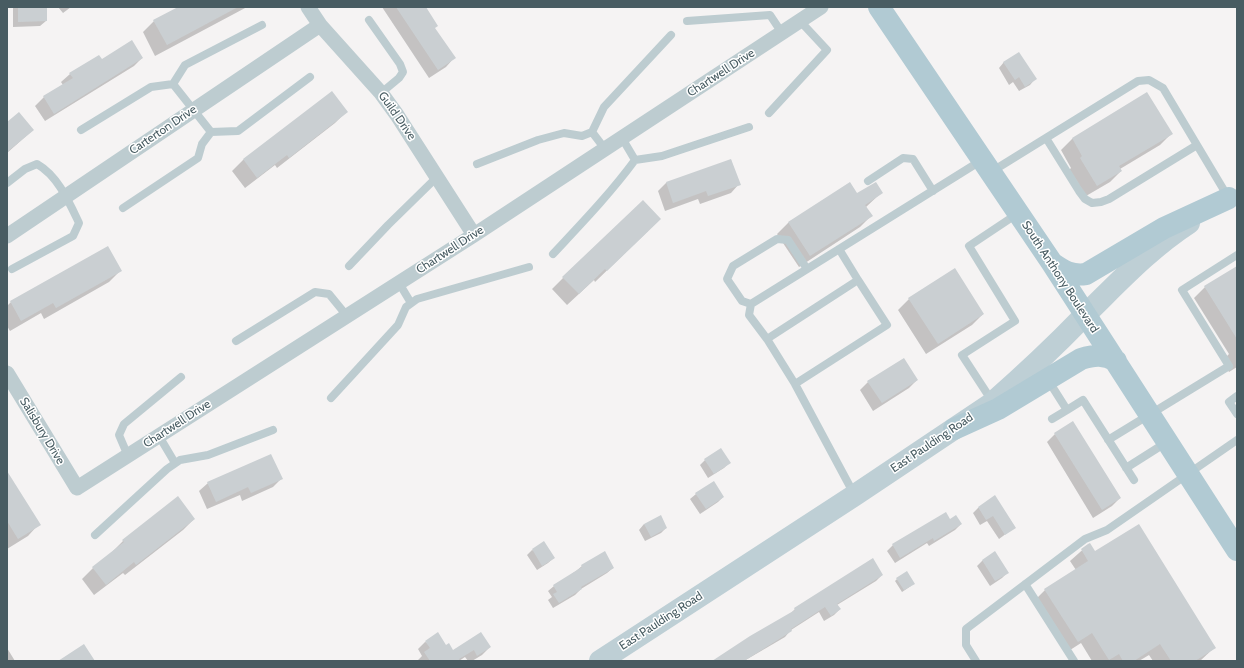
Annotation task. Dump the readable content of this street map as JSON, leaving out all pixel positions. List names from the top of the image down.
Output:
{
  "streets": {
    "main road": ["South Anthony Boulevard", "East Paulding Road"],
    "street": [
      "Chartwell Drive",
      "Guild Drive",
      "Carterton Drive",
      "Salisbury Drive"
    ]
  },
  "crossings": [
    ["Chartwell Drive", "Guild Drive"],
    ["Chartwell Drive", "Salisbury Drive"],
    ["Guild Drive", "Carterton Drive"],
    ["South Anthony Boulevard", "East Paulding Road"]
  ]
}
